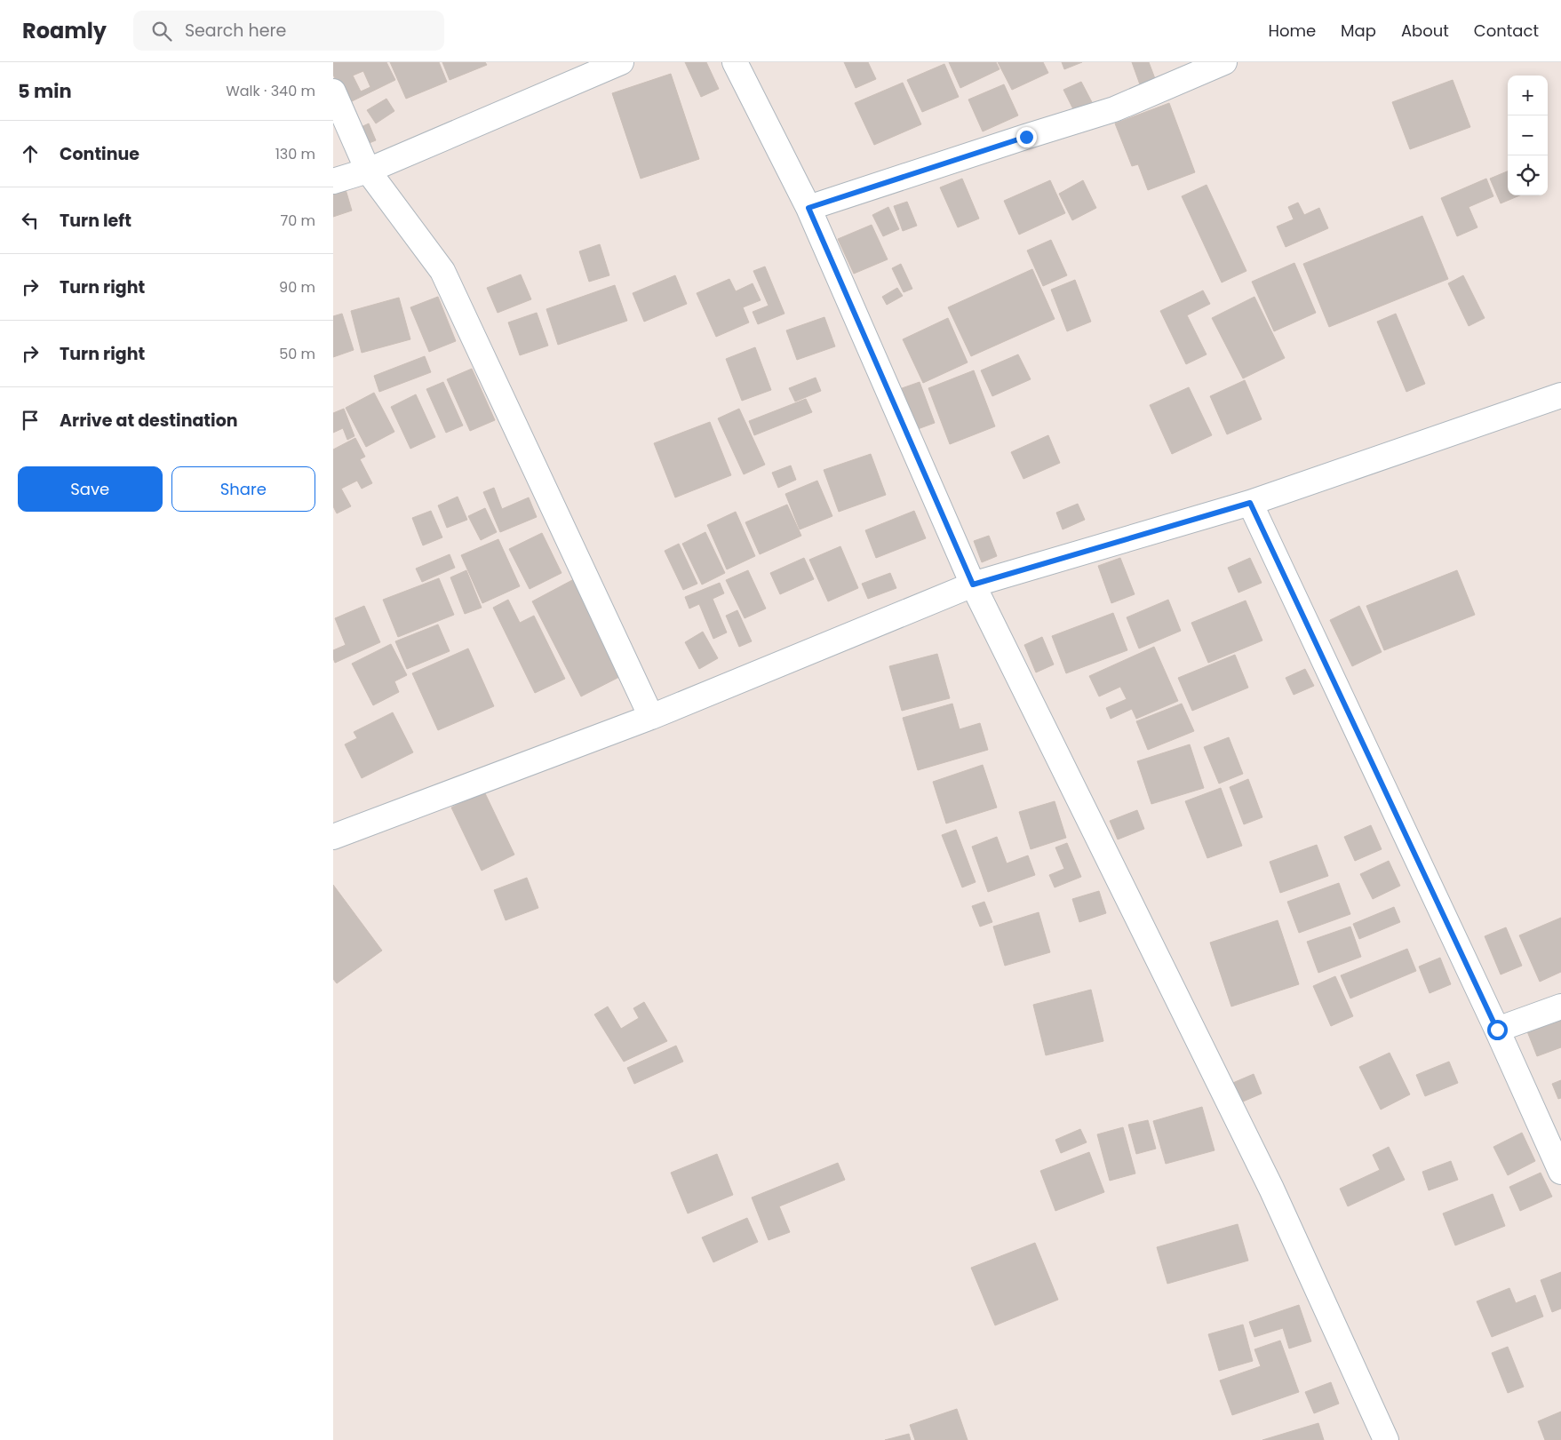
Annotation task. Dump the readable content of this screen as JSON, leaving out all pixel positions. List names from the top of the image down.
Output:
{
  "page": {
    "header": "Roamly",
    "search": "Search here",
    "nav": [
      "Home",
      "Map",
      "About",
      "Contact"
    ],
    "heading": ["5 min", "Walk · 340 m"],
    "map_buttons": ["+", "−"],
    "list": [
      ["Continue", "130 m"],
      ["Turn left", "70 m"],
      ["Turn right", "90 m"],
      ["Turn right", "50 m"],
      "Arrive at destination"
    ],
    "buttons": ["Save", "Share"]
  }
}
